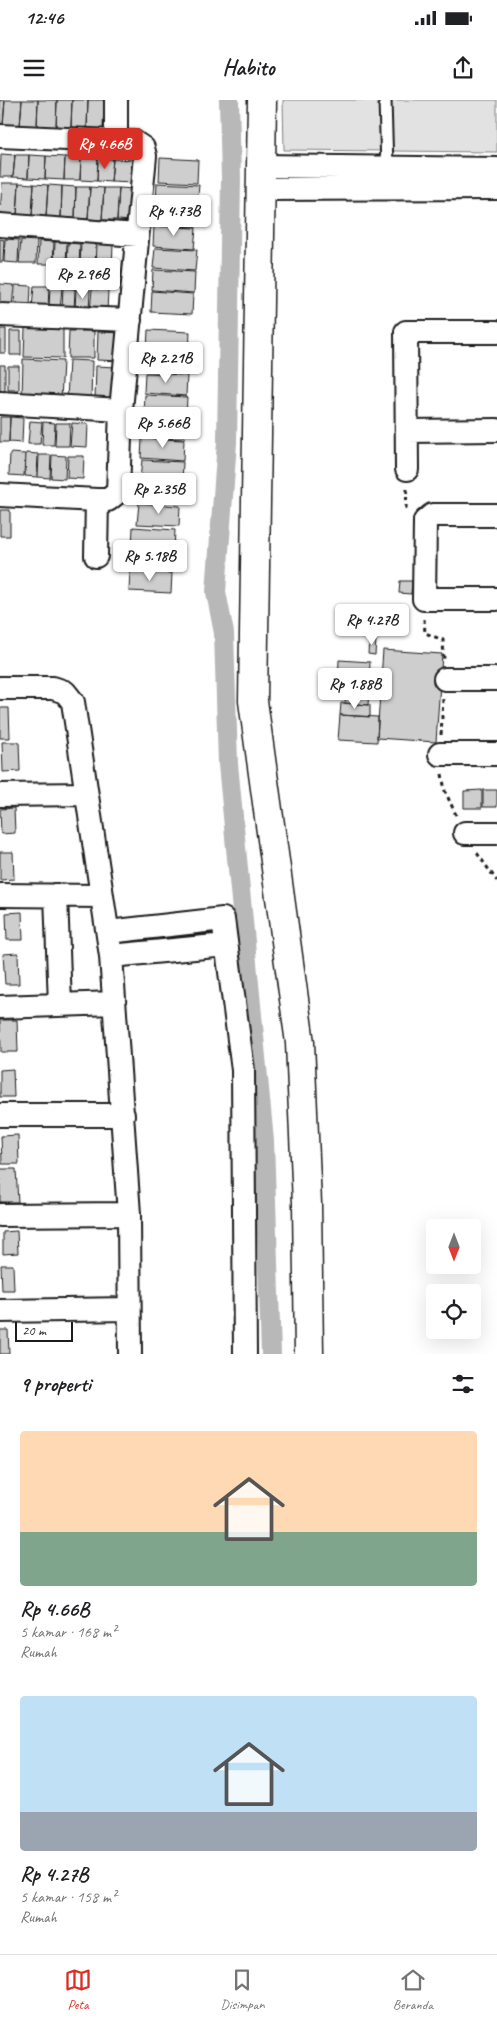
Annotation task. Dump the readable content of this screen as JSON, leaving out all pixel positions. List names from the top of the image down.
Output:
{
  "scale_bar": "20 m",
  "north": "bottom",
  "page": {
    "status": "12:46",
    "header": "Habito",
    "price": [
      "Rp 4.66B",
      "Rp 4.73B",
      "Rp 2.96B",
      "Rp 2.21B",
      "Rp 5.66B",
      "Rp 2.35B",
      "Rp 5.18B",
      "Rp 4.27B",
      "Rp 1.88B"
    ],
    "scale": "20 m",
    "heading": "9 properti",
    "list": [
      {
        "name": "Rp 4.66B",
        "note": "5 kamar · 168 m² · Rumah"
      },
      {
        "name": "Rp 4.27B",
        "note": "5 kamar · 158 m² · Rumah"
      }
    ],
    "tabs": ["Peta", "Disimpan", "Beranda"]
  }
}
